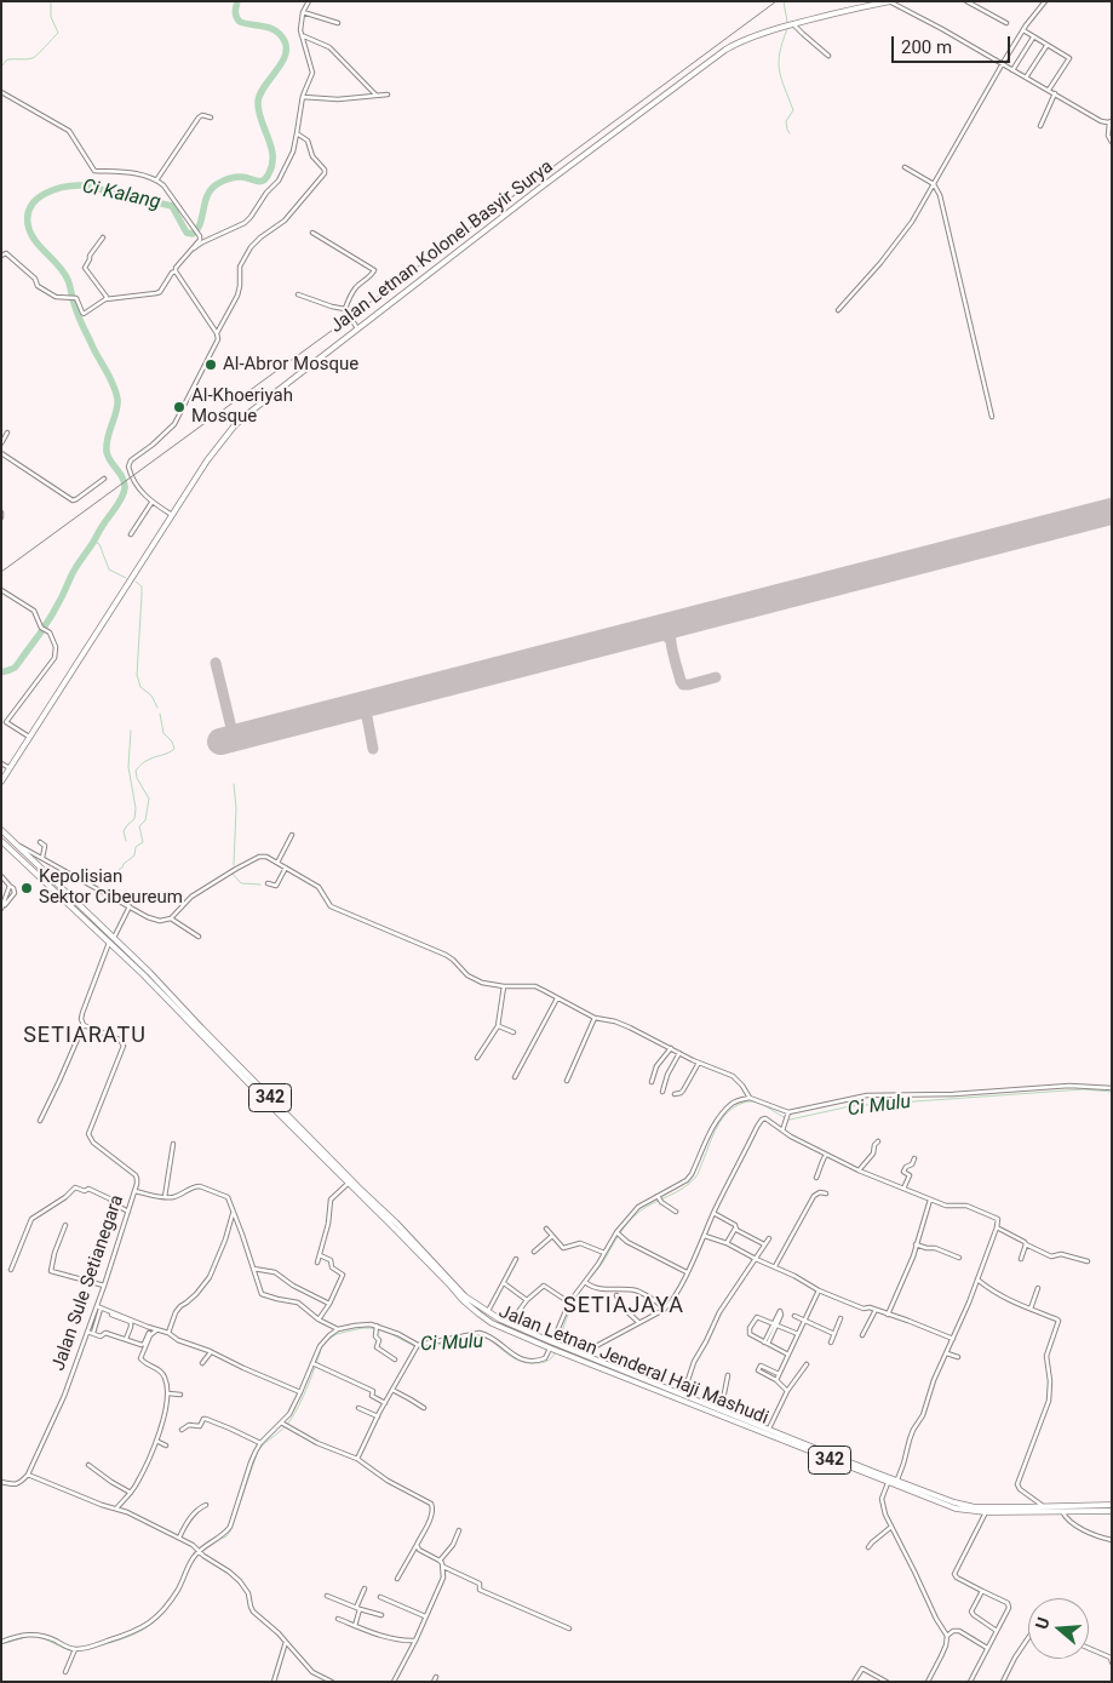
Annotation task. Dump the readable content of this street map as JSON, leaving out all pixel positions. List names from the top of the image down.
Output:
{
  "streets": {
    "main road": ["Jalan Letnan Kolonel Basyir Surya", "342", "Jalan Letnan Jenderal Haji Mashudi"],
    "street": ["Jalan Sule Setianegara"]
  },
  "districts": ["SETIARATU", "SETIAJAYA"],
  "water": ["Ci Kalang", "Ci Mulu"],
  "places": ["Al-Abror Mosque", "Al-Khoeriyah Mosque", "Kepolisian Sektor Cibeureum"],
  "scale_bar": "200 m",
  "north": "left"
}
